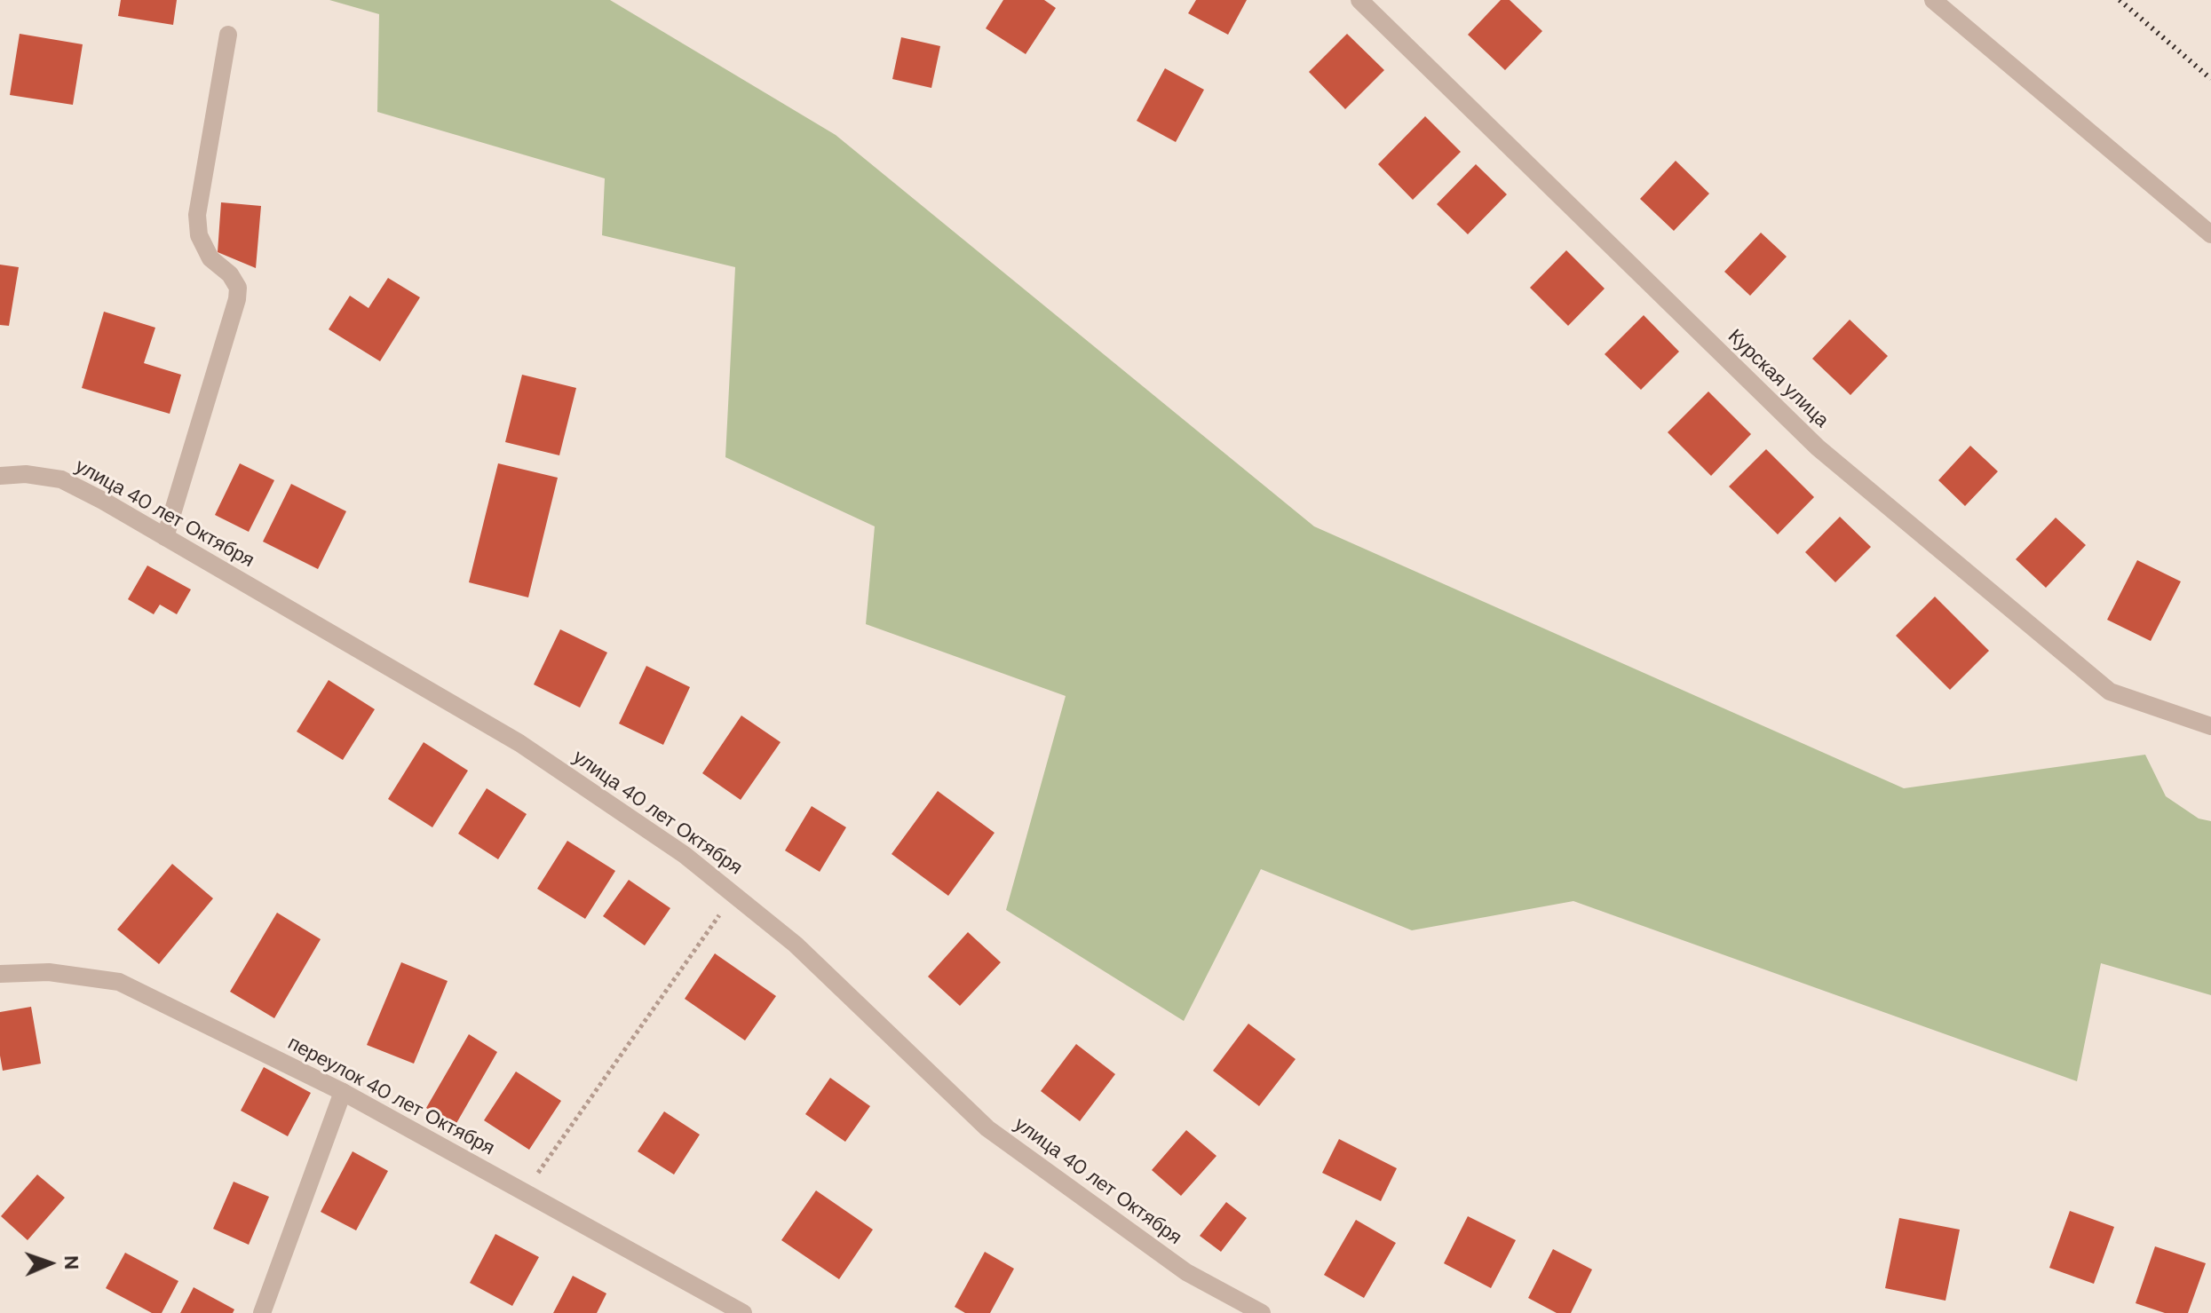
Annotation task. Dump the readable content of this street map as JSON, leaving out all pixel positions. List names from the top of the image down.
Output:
{
  "streets": {
    "street": ["Курская улица", "улица 40 лет Октября", "переулок 40 лет Октября"]
  },
  "north": "right"
}
